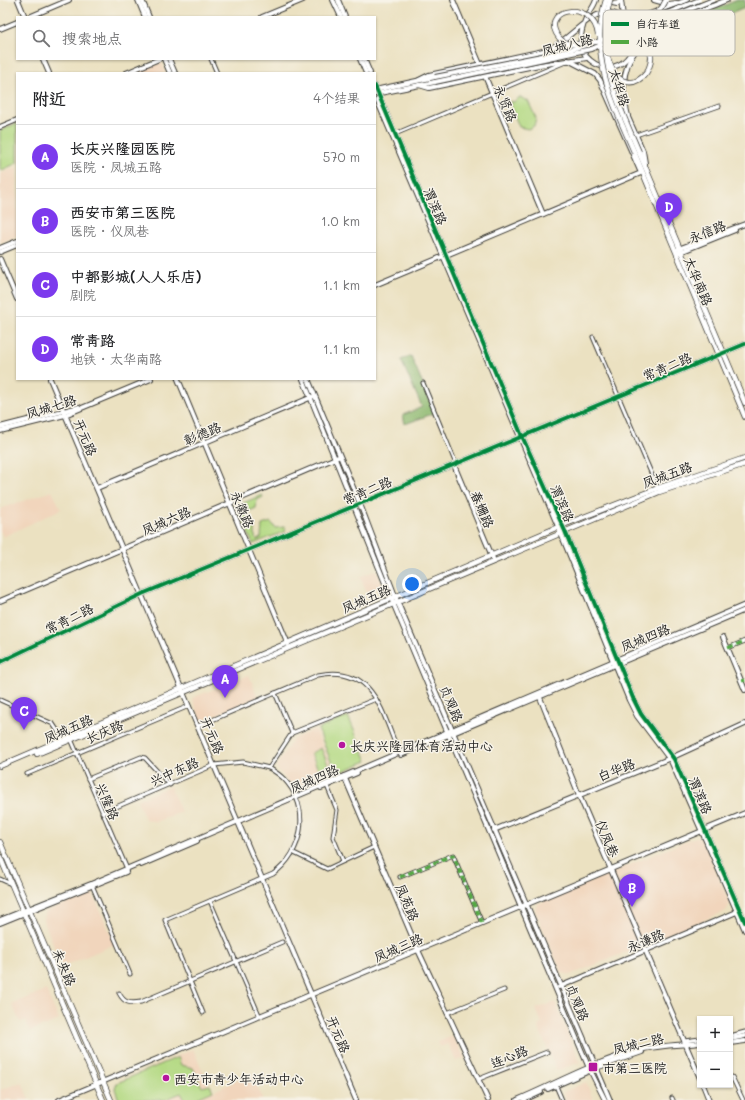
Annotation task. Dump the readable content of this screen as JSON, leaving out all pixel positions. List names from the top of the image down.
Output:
{
  "streets": {
    "main road": [
      "太华路",
      "太华南路",
      "凤城五路",
      "未央路"
    ],
    "street": [
      "凤城八路",
      "永贤路",
      "渭滨路",
      "永信路",
      "常青二路",
      "凤城七路",
      "彰德路",
      "开元路",
      "永徽路",
      "春姗路",
      "凤城六路",
      "凤城四路",
      "贞观路",
      "长庆路",
      "白华路",
      "兴中东路",
      "兴隆路",
      "仪凤巷",
      "凤苑路",
      "永谦路",
      "凤城三路",
      "凤城二路",
      "连心路"
    ]
  },
  "crossings": [
    ["凤城八路", "永贤路"],
    ["凤城八路", "渭滨路"],
    ["太华路", "太华南路"],
    ["渭滨路", "常青二路"],
    ["渭滨路", "凤城五路"],
    ["渭滨路", "凤城四路"],
    ["渭滨路", "白华路"],
    ["渭滨路", "永谦路"],
    ["渭滨路", "凤城三路"],
    ["永信路", "太华南路"],
    ["太华南路", "常青二路"],
    ["常青二路", "开元路"],
    ["常青二路", "永徽路"],
    ["常青二路", "春姗路"],
    ["常青二路", "贞观路"],
    ["凤城七路", "开元路"],
    ["彰德路", "开元路"],
    ["彰德路", "永徽路"],
    ["彰德路", "贞观路"],
    ["开元路", "凤城五路"],
    ["开元路", "凤城六路"],
    ["开元路", "凤城四路"],
    ["开元路", "长庆路"],
    ["开元路", "兴中东路"],
    ["开元路", "凤城三路"],
    ["凤城五路", "永徽路"],
    ["凤城五路", "春姗路"],
    ["凤城五路", "贞观路"],
    ["凤城五路", "兴隆路"],
    ["永徽路", "凤城六路"],
    ["凤城六路", "贞观路"],
    ["凤城四路", "贞观路"],
    ["凤城四路", "兴隆路"],
    ["凤城四路", "仪凤巷"],
    ["凤城四路", "凤苑路"],
    ["凤城四路", "未央路"],
    ["贞观路", "白华路"],
    ["贞观路", "永谦路"],
    ["贞观路", "凤城三路"],
    ["贞观路", "凤城二路"],
    ["长庆路", "兴隆路"],
    ["白华路", "仪凤巷"],
    ["兴中东路", "兴隆路"],
    ["仪凤巷", "永谦路"],
    ["仪凤巷", "凤城三路"],
    ["仪凤巷", "凤城二路"],
    ["凤苑路", "凤城三路"],
    ["凤苑路", "连心路"],
    ["凤城三路", "未央路"]
  ],
  "places": {
    "other": ["长庆兴隆园体育活动中心", "西安市青少年活动中心"],
    "transit": ["市第三医院"]
  },
  "legend": ["自行车道", "小路"],
  "page": {
    "search": "搜索地点",
    "heading": ["附近", "4个结果"],
    "list": [
      {
        "mark": "A",
        "name": "长庆兴隆园医院",
        "note": "医院 · 凤城五路",
        "value": "570 m"
      },
      {
        "mark": "B",
        "name": "西安市第三医院",
        "note": "医院 · 仪凤巷",
        "value": "1.0 km"
      },
      {
        "mark": "C",
        "name": "中都影城(人人乐店)",
        "note": "剧院",
        "value": "1.1 km"
      },
      {
        "mark": "D",
        "name": "常青路",
        "note": "地铁 · 太华南路",
        "value": "1.1 km"
      }
    ],
    "pins": [
      "D",
      "A",
      "C",
      "B"
    ],
    "map_buttons": ["+", "−"]
  }
}
